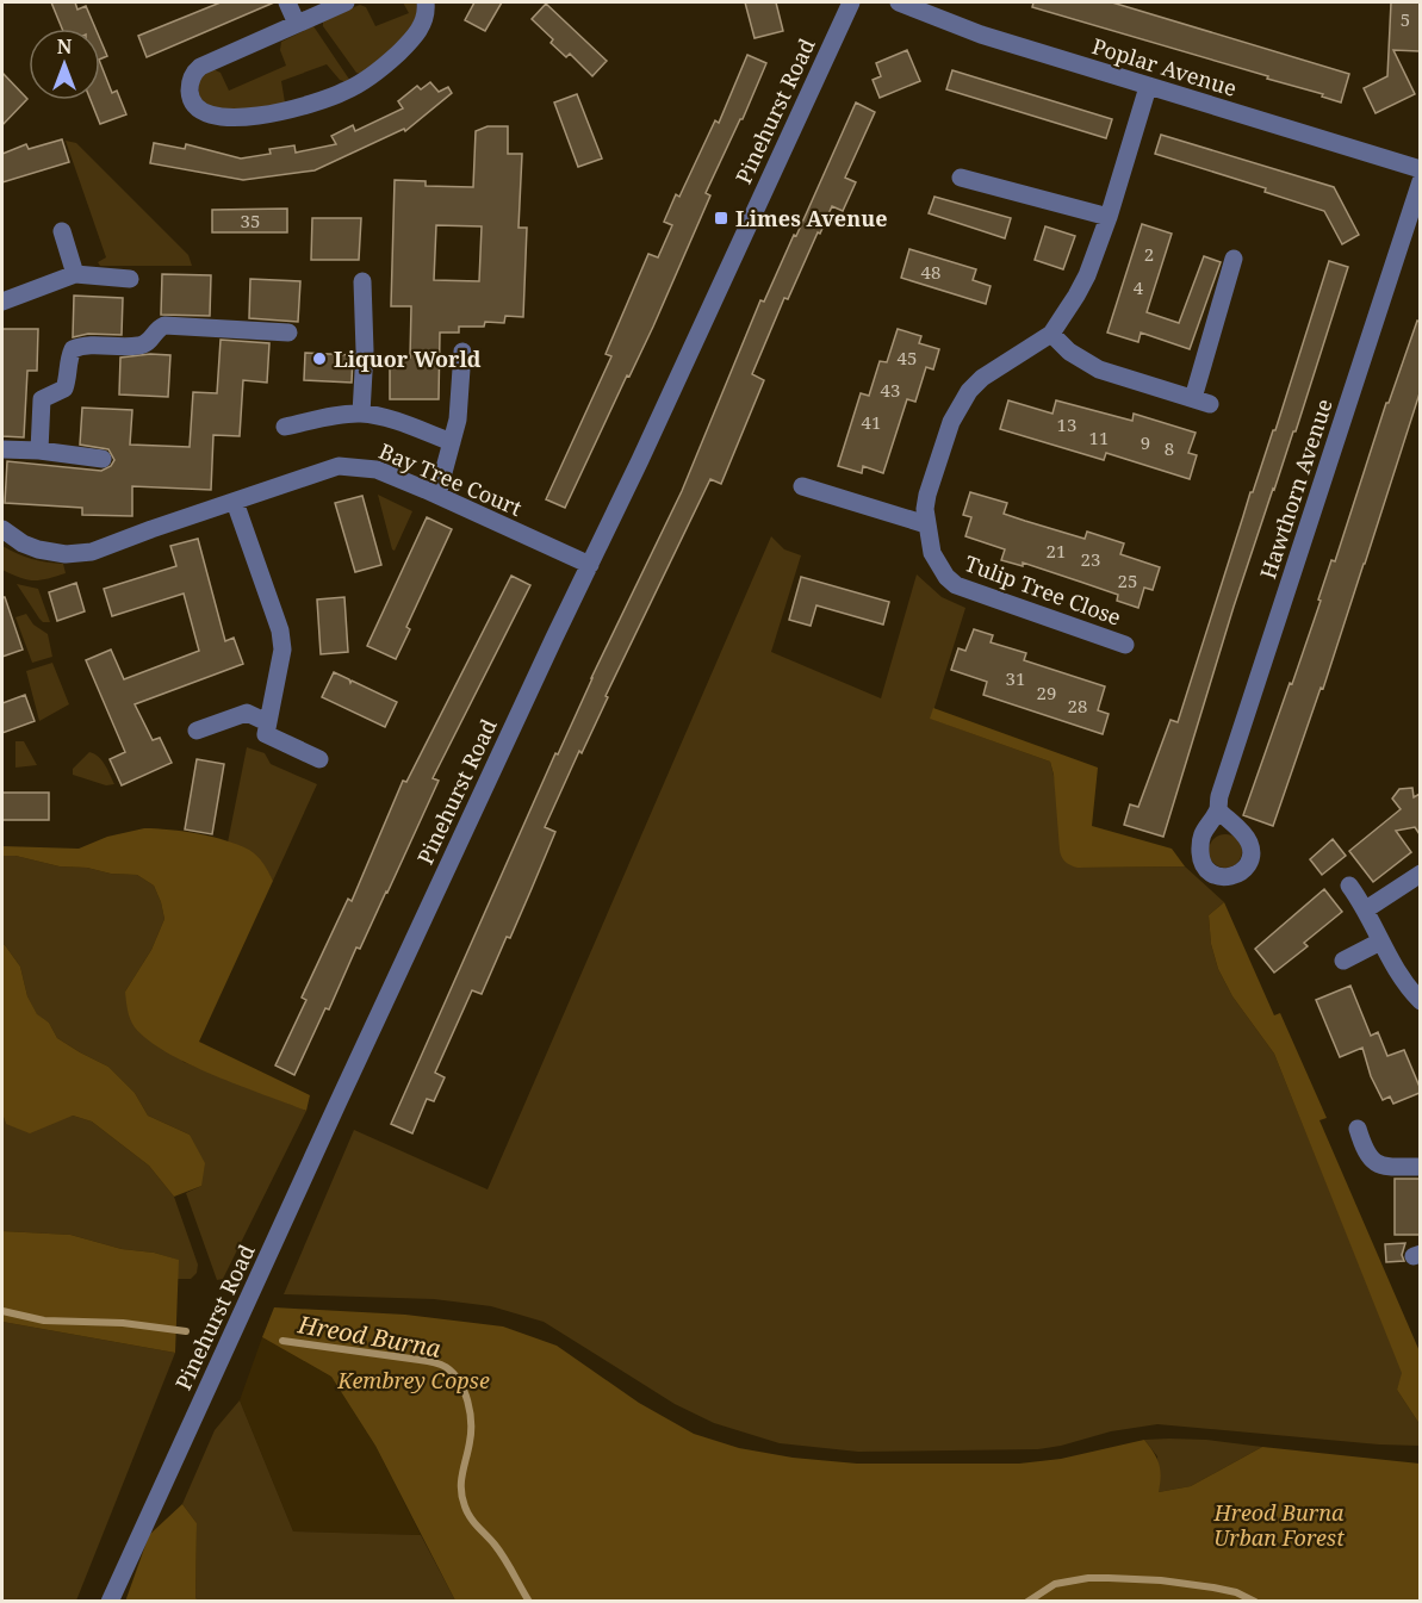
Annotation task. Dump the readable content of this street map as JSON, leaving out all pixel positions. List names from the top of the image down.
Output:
{
  "streets": {
    "street": [
      "Poplar Avenue",
      "Pinehurst Road",
      "Bay Tree Court",
      "Hawthorn Avenue",
      "Tulip Tree Close"
    ]
  },
  "crossings": [
    ["Poplar Avenue", "Tulip Tree Close"],
    ["Pinehurst Road", "Bay Tree Court"]
  ],
  "water": ["Hreod Burna"],
  "parks": ["Kembrey Copse", "Hreod Burna Urban Forest"],
  "places": {
    "transit": ["Limes Avenue"],
    "other": ["Liquor World"]
  },
  "house_numbers": [
    "5",
    "35",
    "2",
    "48",
    "4",
    "45",
    "43",
    "41",
    "13",
    "11",
    "9",
    "8",
    "21",
    "23",
    "25",
    "31",
    "29",
    "28"
  ],
  "north": "top"
}
